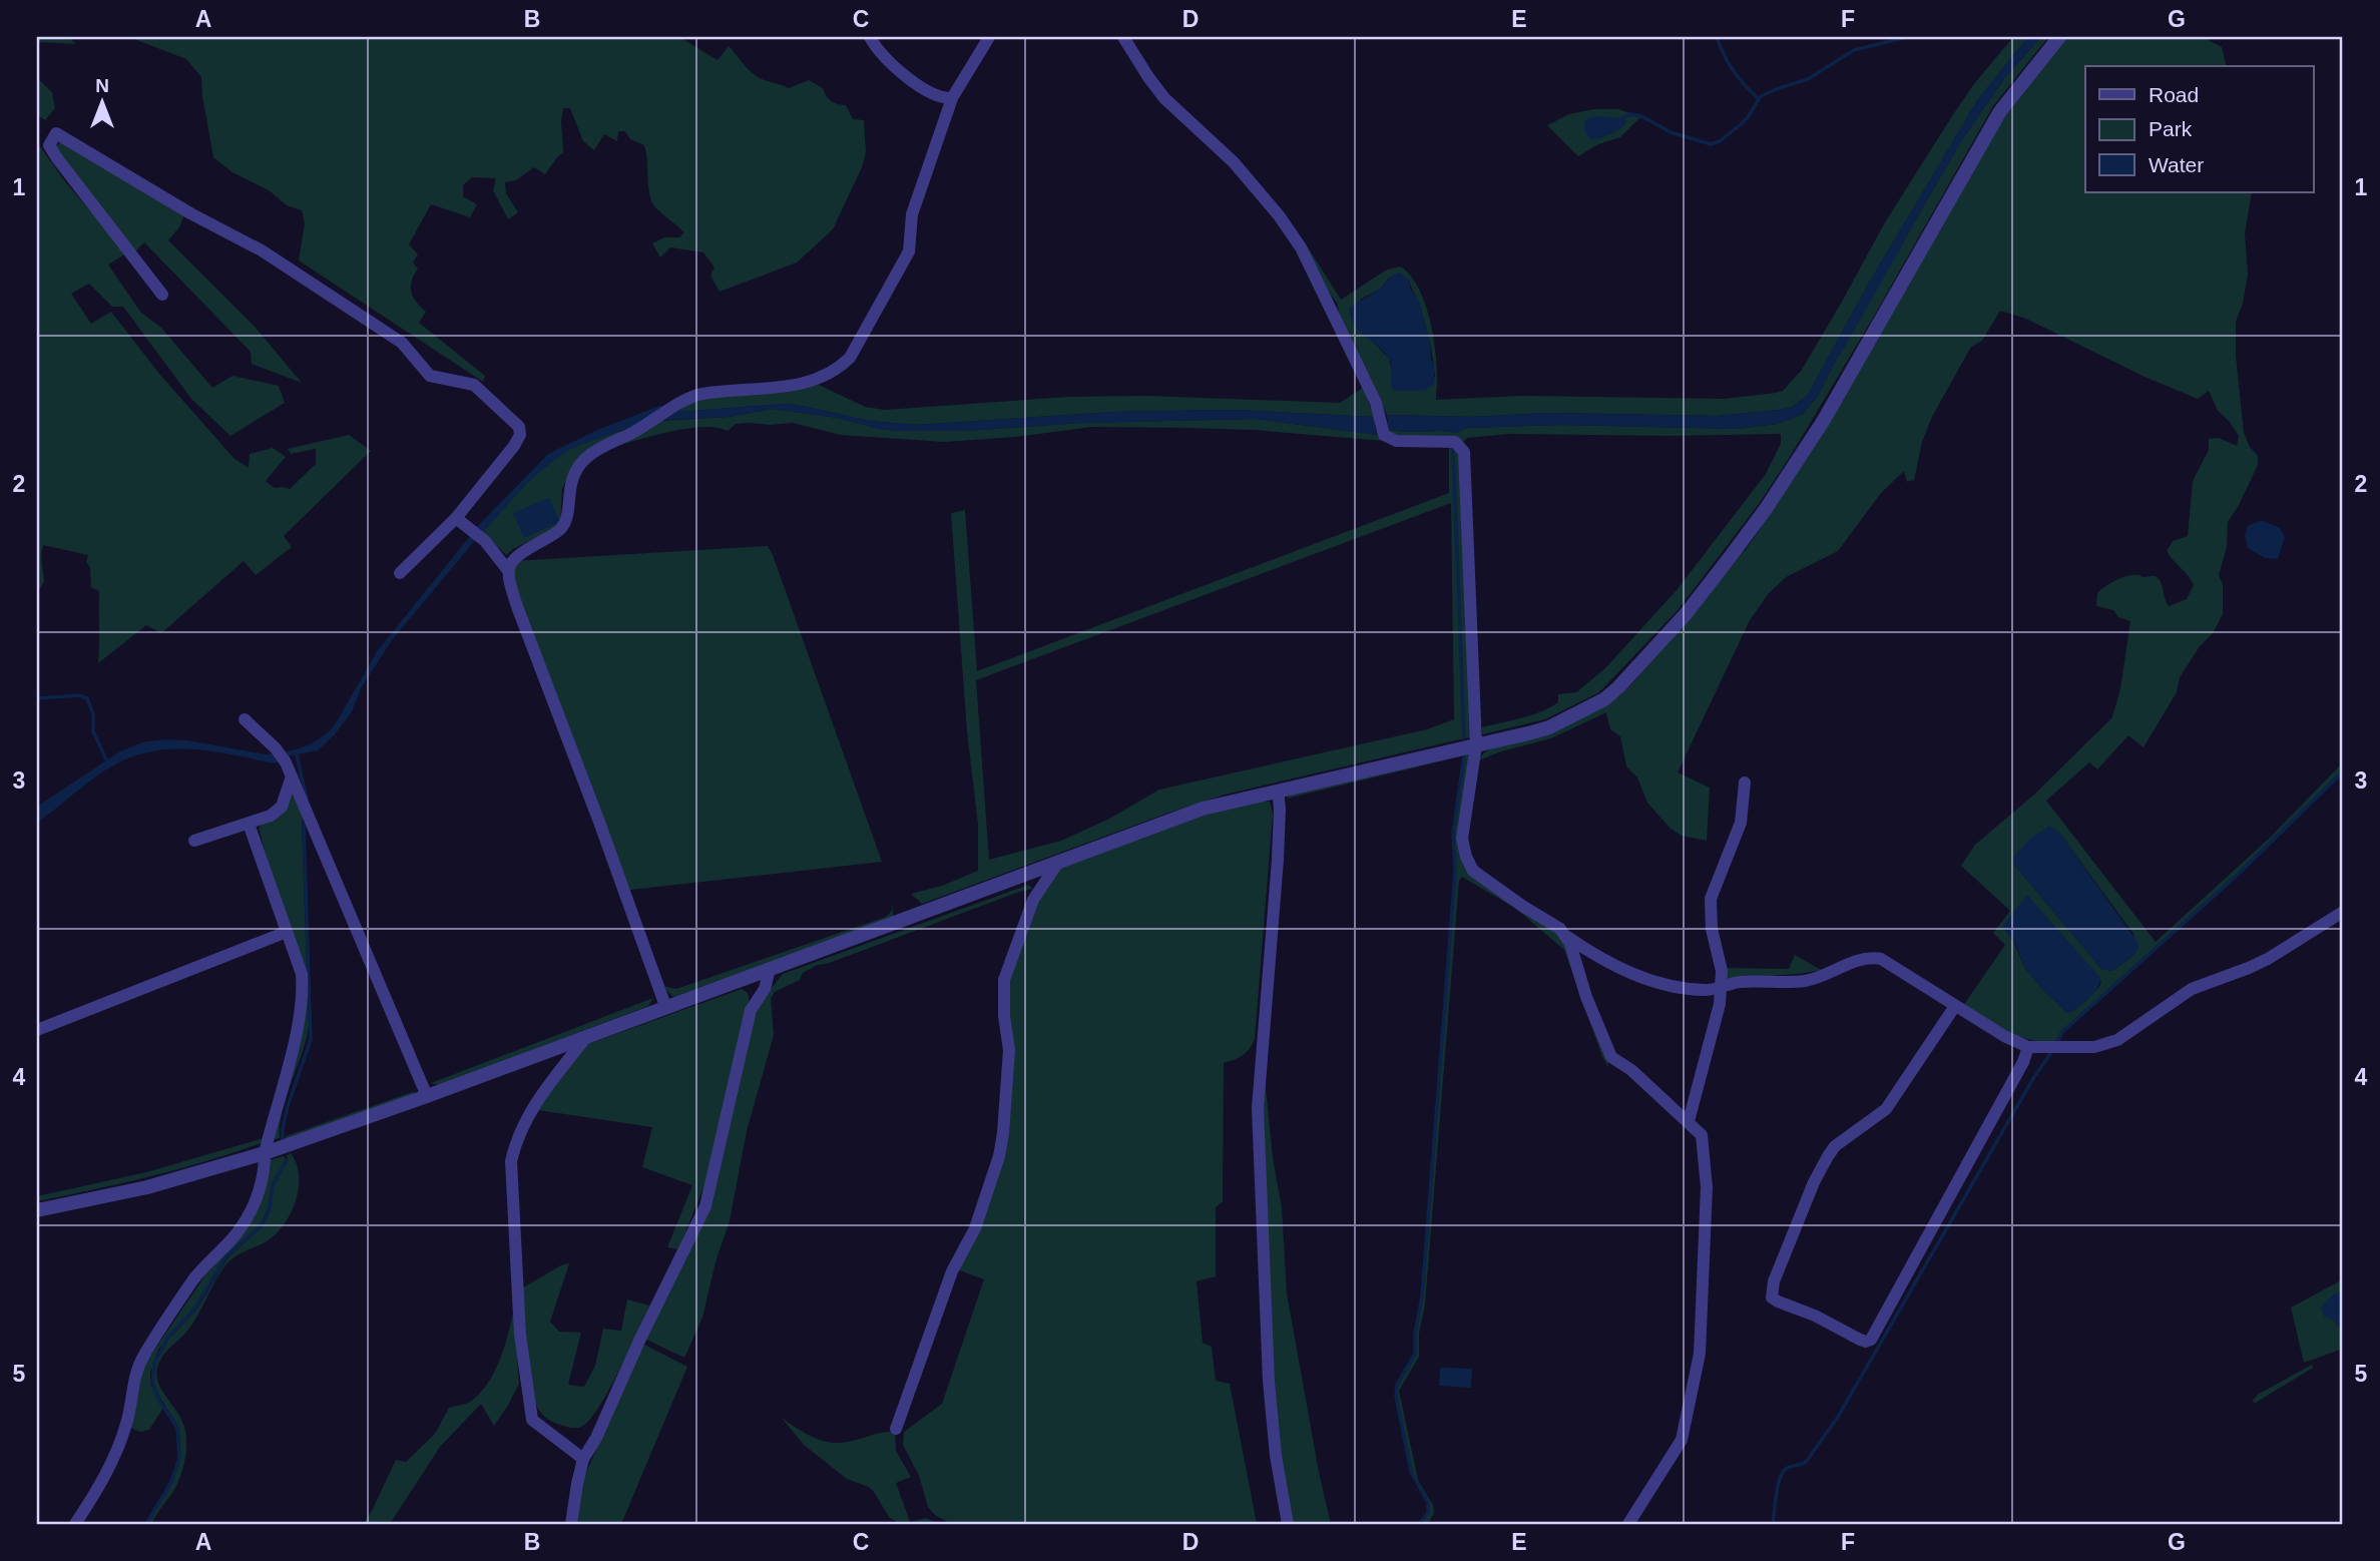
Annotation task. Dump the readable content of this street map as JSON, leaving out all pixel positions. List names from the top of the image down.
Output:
{
  "legend": ["Road", "Park", "Water"],
  "north": "top",
  "grid": {
    "columns": [
      "A",
      "B",
      "C",
      "D",
      "E",
      "F",
      "G"
    ],
    "rows": [
      "1",
      "2",
      "3",
      "4",
      "5"
    ]
  }
}
